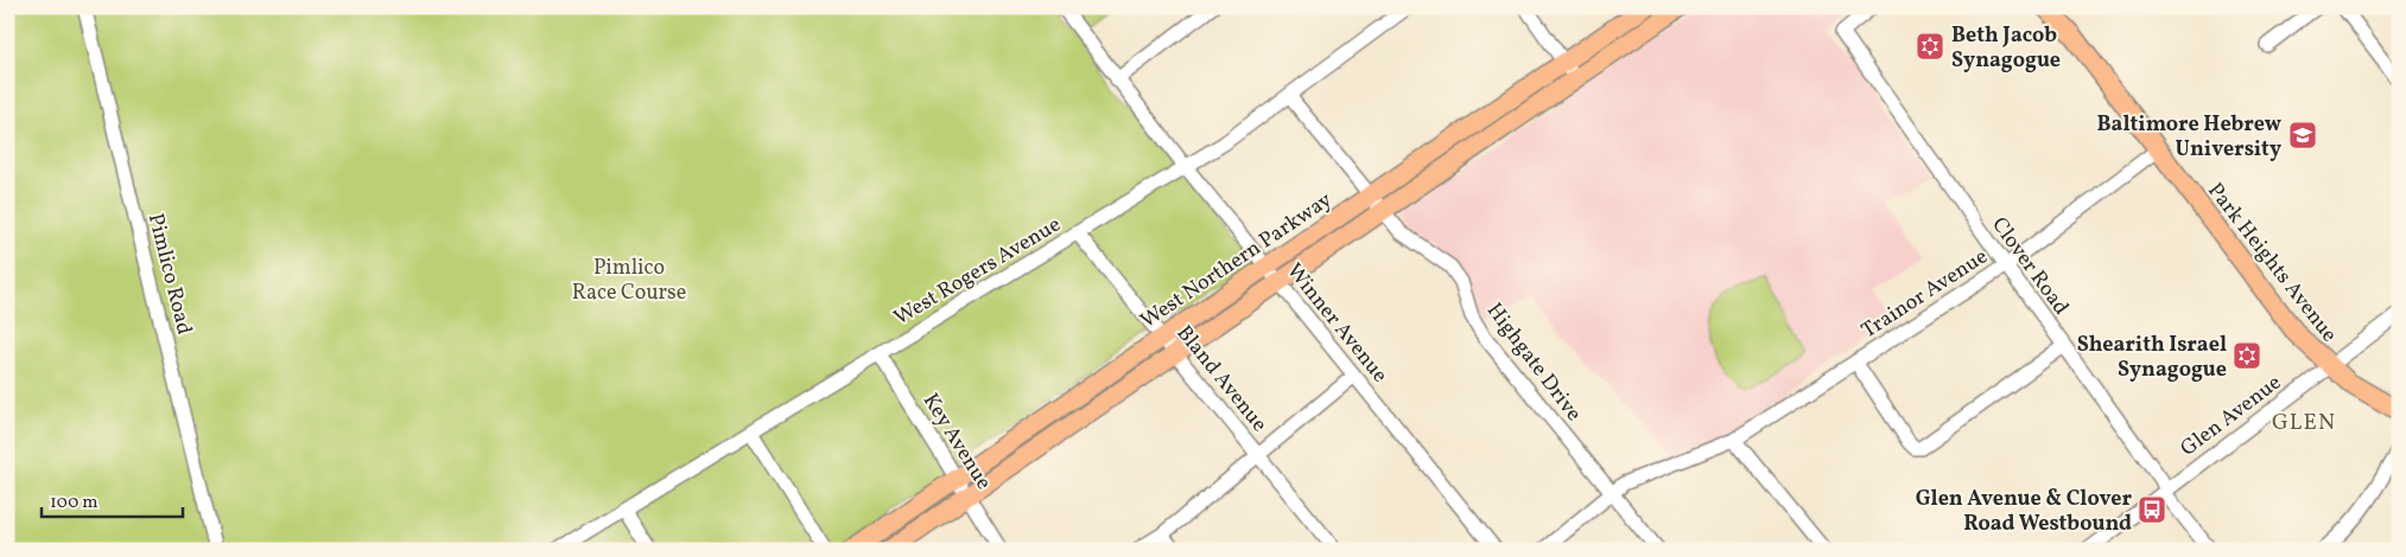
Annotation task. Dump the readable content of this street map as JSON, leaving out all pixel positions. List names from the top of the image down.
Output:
{
  "streets": {
    "main road": ["West Northern Parkway", "Park Heights Avenue"],
    "street": [
      "Clover Road",
      "West Rogers Avenue",
      "Pimlico Road",
      "Trainor Avenue",
      "Winner Avenue",
      "Highgate Drive",
      "Bland Avenue",
      "Glen Avenue",
      "Key Avenue"
    ]
  },
  "crossings": [
    ["West Northern Parkway", "Winner Avenue"],
    ["West Northern Parkway", "Highgate Drive"],
    ["West Northern Parkway", "Bland Avenue"],
    ["West Northern Parkway", "Key Avenue"],
    ["Park Heights Avenue", "Trainor Avenue"],
    ["Park Heights Avenue", "Glen Avenue"],
    ["Clover Road", "Trainor Avenue"],
    ["Clover Road", "Glen Avenue"],
    ["West Rogers Avenue", "Winner Avenue"],
    ["West Rogers Avenue", "Highgate Drive"],
    ["West Rogers Avenue", "Bland Avenue"],
    ["West Rogers Avenue", "Key Avenue"],
    ["Trainor Avenue", "Highgate Drive"]
  ],
  "districts": ["GLEN"],
  "parks": ["Pimlico Race Course"],
  "places": {
    "synagogue": ["Beth Jacob Synagogue", "Shearith Israel Synagogue"],
    "school or university": ["Baltimore Hebrew University"],
    "bus stop": ["Glen Avenue & Clover Road Westbound"]
  },
  "scale_bar": "100 m"
}
